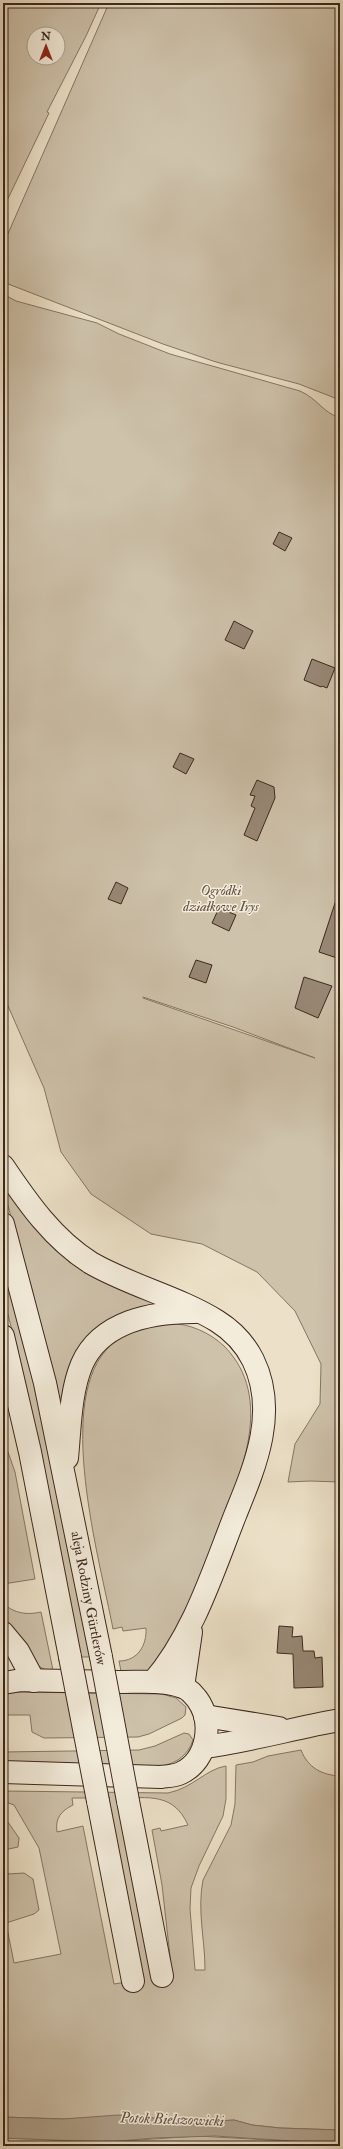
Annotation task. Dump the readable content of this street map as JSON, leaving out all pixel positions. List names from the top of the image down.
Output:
{
  "streets": {
    "main road": ["aleja Rodziny Gürtlerów"]
  },
  "water": ["Potok Bielszowicki"],
  "parks": ["Ogródki działkowe Irys"],
  "north": "top"
}
